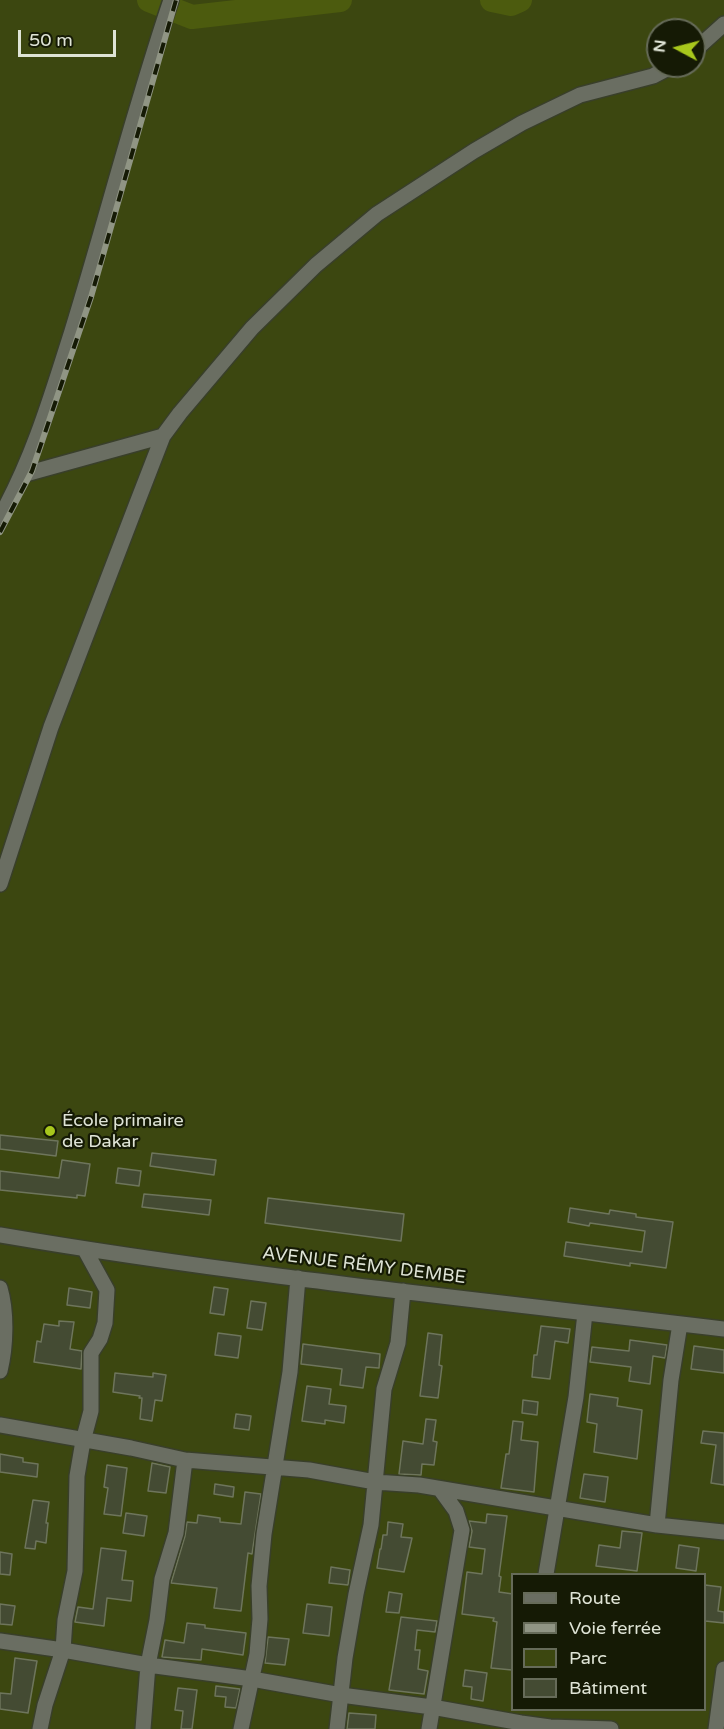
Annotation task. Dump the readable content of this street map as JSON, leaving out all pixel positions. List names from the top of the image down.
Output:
{
  "streets": {
    "street": ["AVENUE RÉMY DEMBE"]
  },
  "places": ["École primaire de Dakar"],
  "legend": [
    "Route",
    "Voie ferrée",
    "Parc",
    "Bâtiment"
  ],
  "scale_bar": "50 m",
  "north": "left"
}
